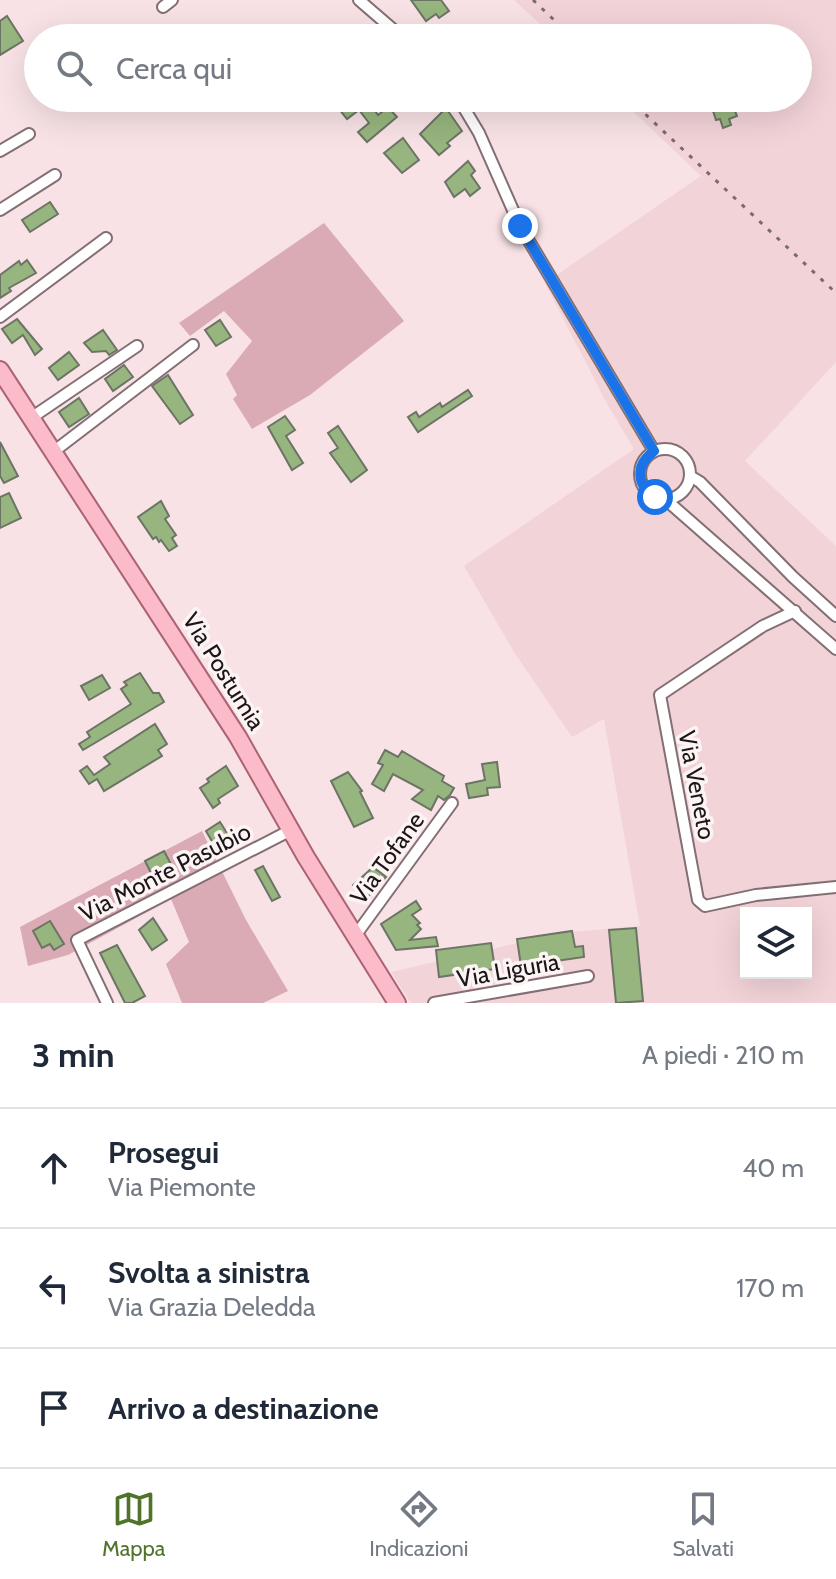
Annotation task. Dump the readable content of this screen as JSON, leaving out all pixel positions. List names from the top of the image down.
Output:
{
  "streets": {
    "main road": ["Via Postumia"],
    "street": [
      "Via Veneto",
      "Via Tofane",
      "Via Monte Pasubio",
      "Via Liguria"
    ]
  },
  "crossings": [
    ["Via Postumia", "Via Tofane"],
    ["Via Postumia", "Via Monte Pasubio"]
  ],
  "page": {
    "search": "Cerca qui",
    "heading": ["3 min", "A piedi · 210 m"],
    "list": [
      ["Prosegui", "Via Piemonte", "40 m"],
      ["Svolta a sinistra", "Via Grazia Deledda", "170 m"],
      "Arrivo a destinazione"
    ],
    "nav": ["Mappa", "Indicazioni", "Salvati"]
  }
}
